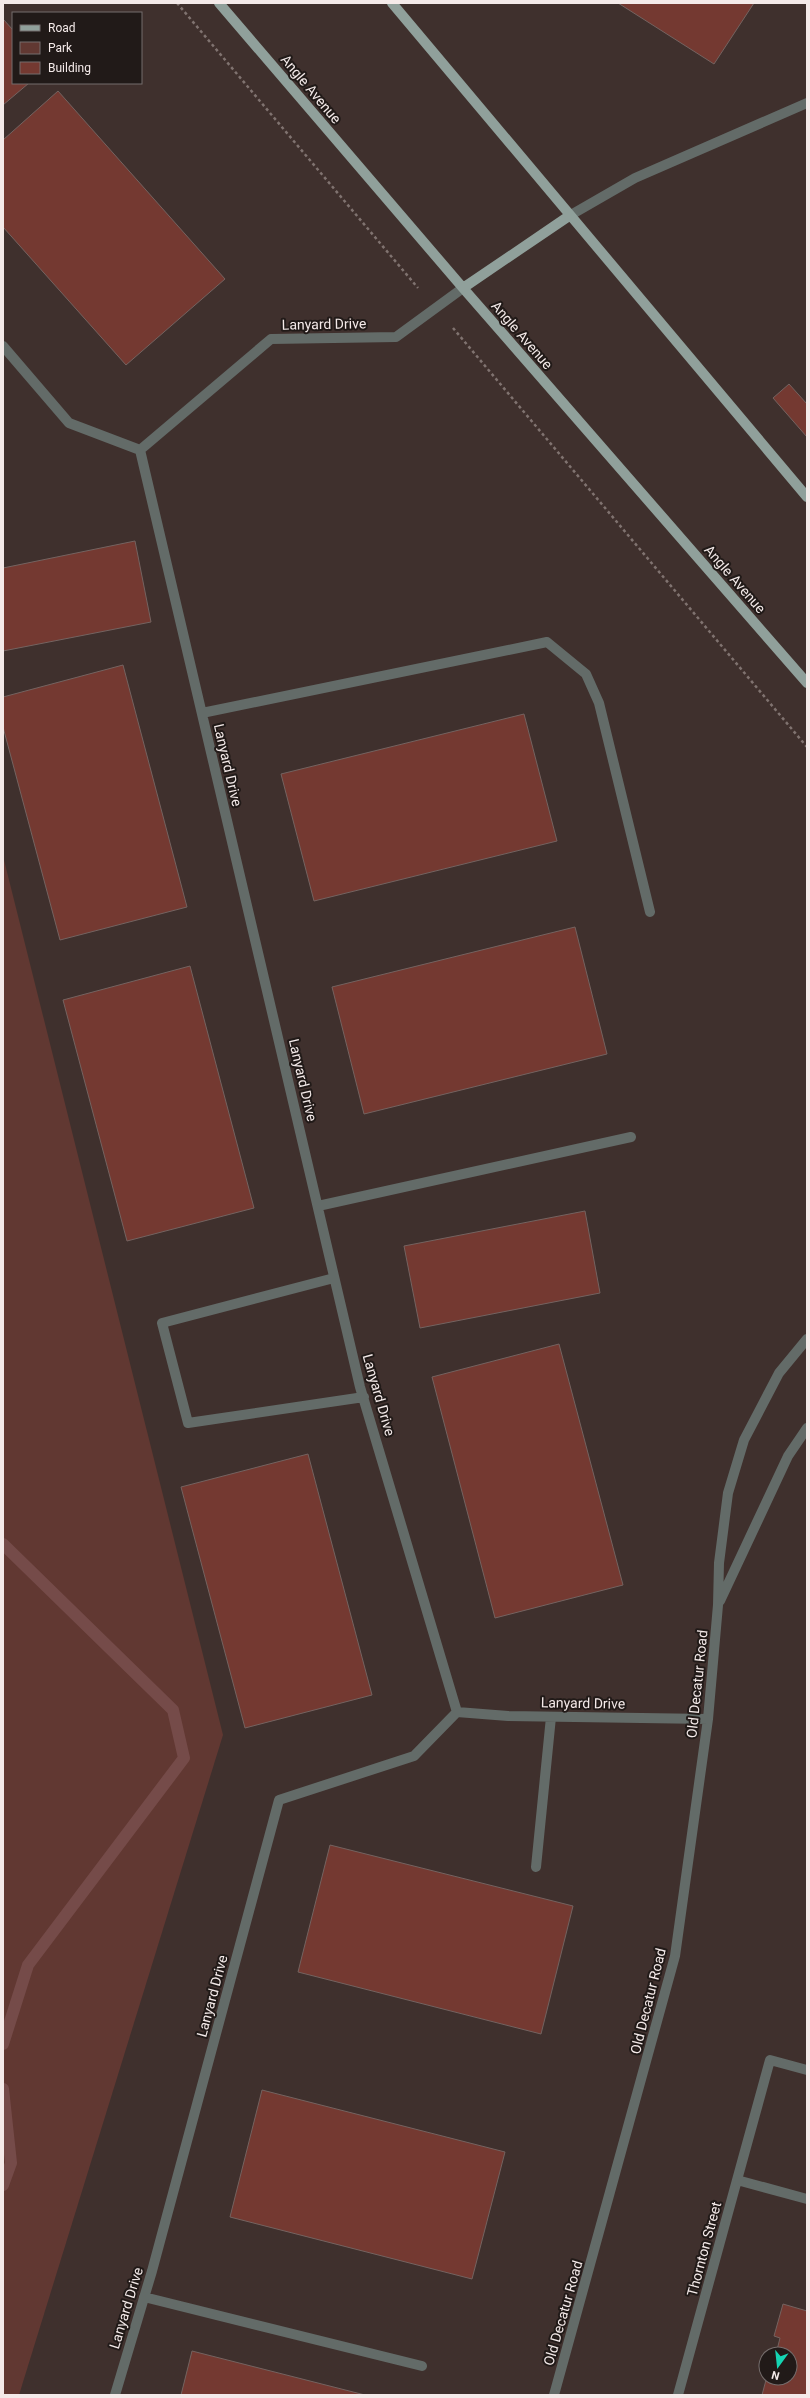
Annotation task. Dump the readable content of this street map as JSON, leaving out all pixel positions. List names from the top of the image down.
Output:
{
  "streets": {
    "main road": ["Angle Avenue"],
    "street": ["Lanyard Drive", "Old Decatur Road", "Thornton Street"]
  },
  "crossings": [
    ["Angle Avenue", "Lanyard Drive"],
    ["Lanyard Drive", "Old Decatur Road"]
  ],
  "legend": ["Road", "Park", "Building"],
  "north": "bottom"
}
